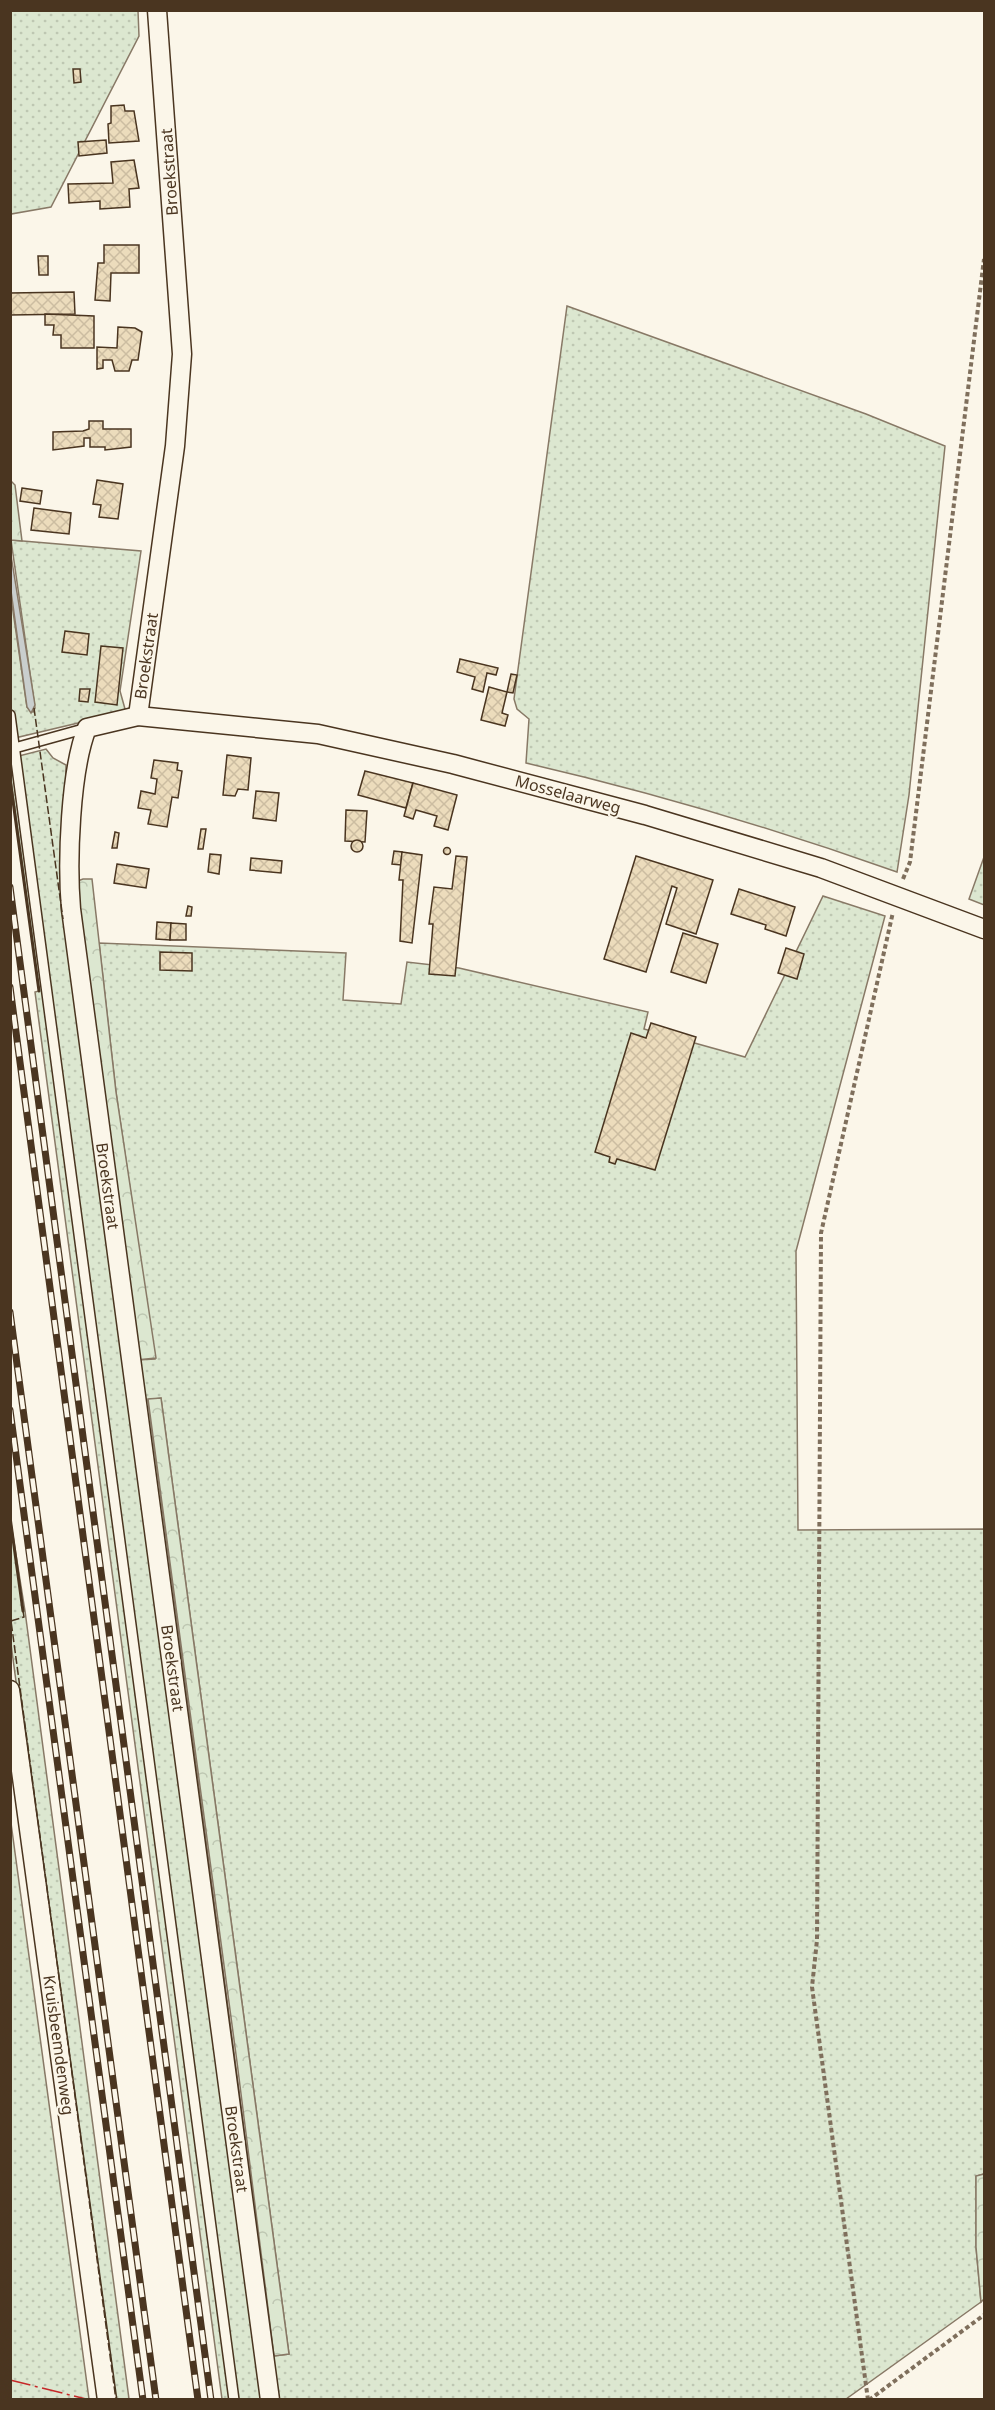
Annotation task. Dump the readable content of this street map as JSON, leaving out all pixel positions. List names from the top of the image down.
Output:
{
  "streets": {
    "street": ["Broekstraat", "Mosselaarweg", "Kruisbeemdenweg"]
  },
  "crossings": [
    ["Broekstraat", "Mosselaarweg"]
  ]
}
